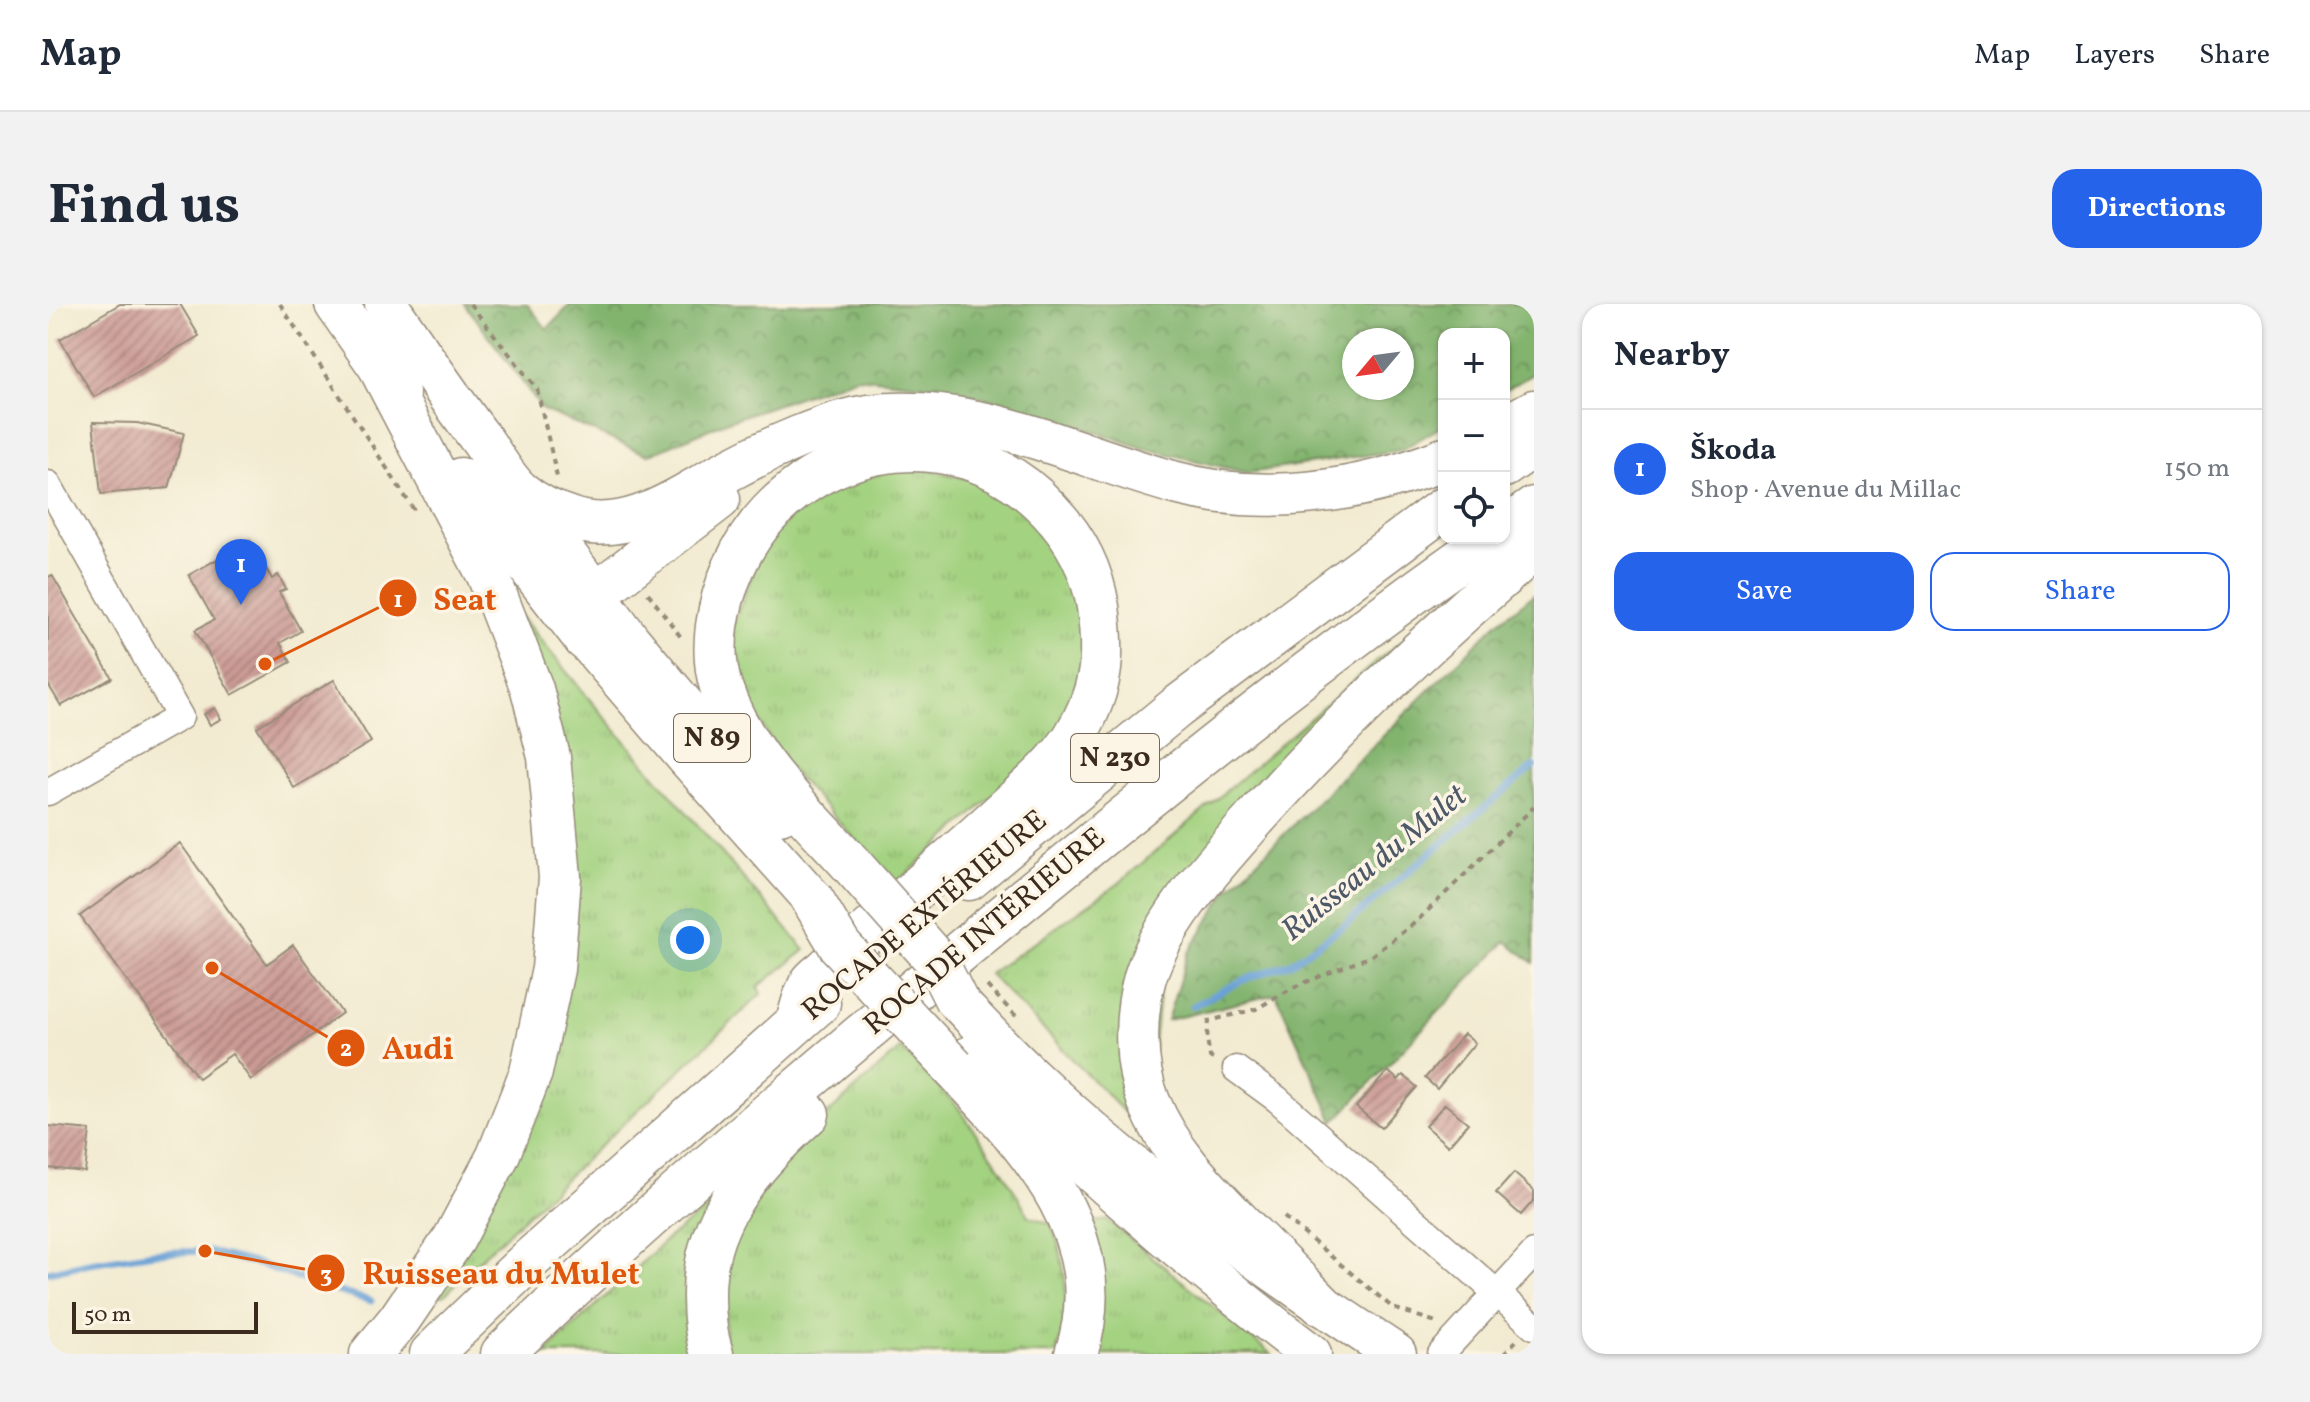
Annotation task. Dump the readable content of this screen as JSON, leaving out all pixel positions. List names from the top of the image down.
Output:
{
  "streets": {
    "highway": [
      "N 89",
      "N 230",
      "ROCADE EXTÉRIEURE",
      "ROCADE INTÉRIEURE"
    ]
  },
  "water": ["Ruisseau du Mulet"],
  "places": ["Seat", "Audi", "Ruisseau du Mulet"],
  "scale_bar": "50 m",
  "north": "bottom left",
  "page": {
    "header": "Map",
    "nav": ["Map", "Layers", "Share"],
    "title": "Find us",
    "buttons": [
      "Directions",
      ["Save", "Share"]
    ],
    "heading": "Nearby",
    "map_buttons": ["+", "−"],
    "list": [
      {
        "mark": "1",
        "name": "Škoda",
        "note": "Shop · Avenue du Millac",
        "value": "150 m"
      }
    ],
    "pins": "1",
    "scale": "50 m"
  }
}
